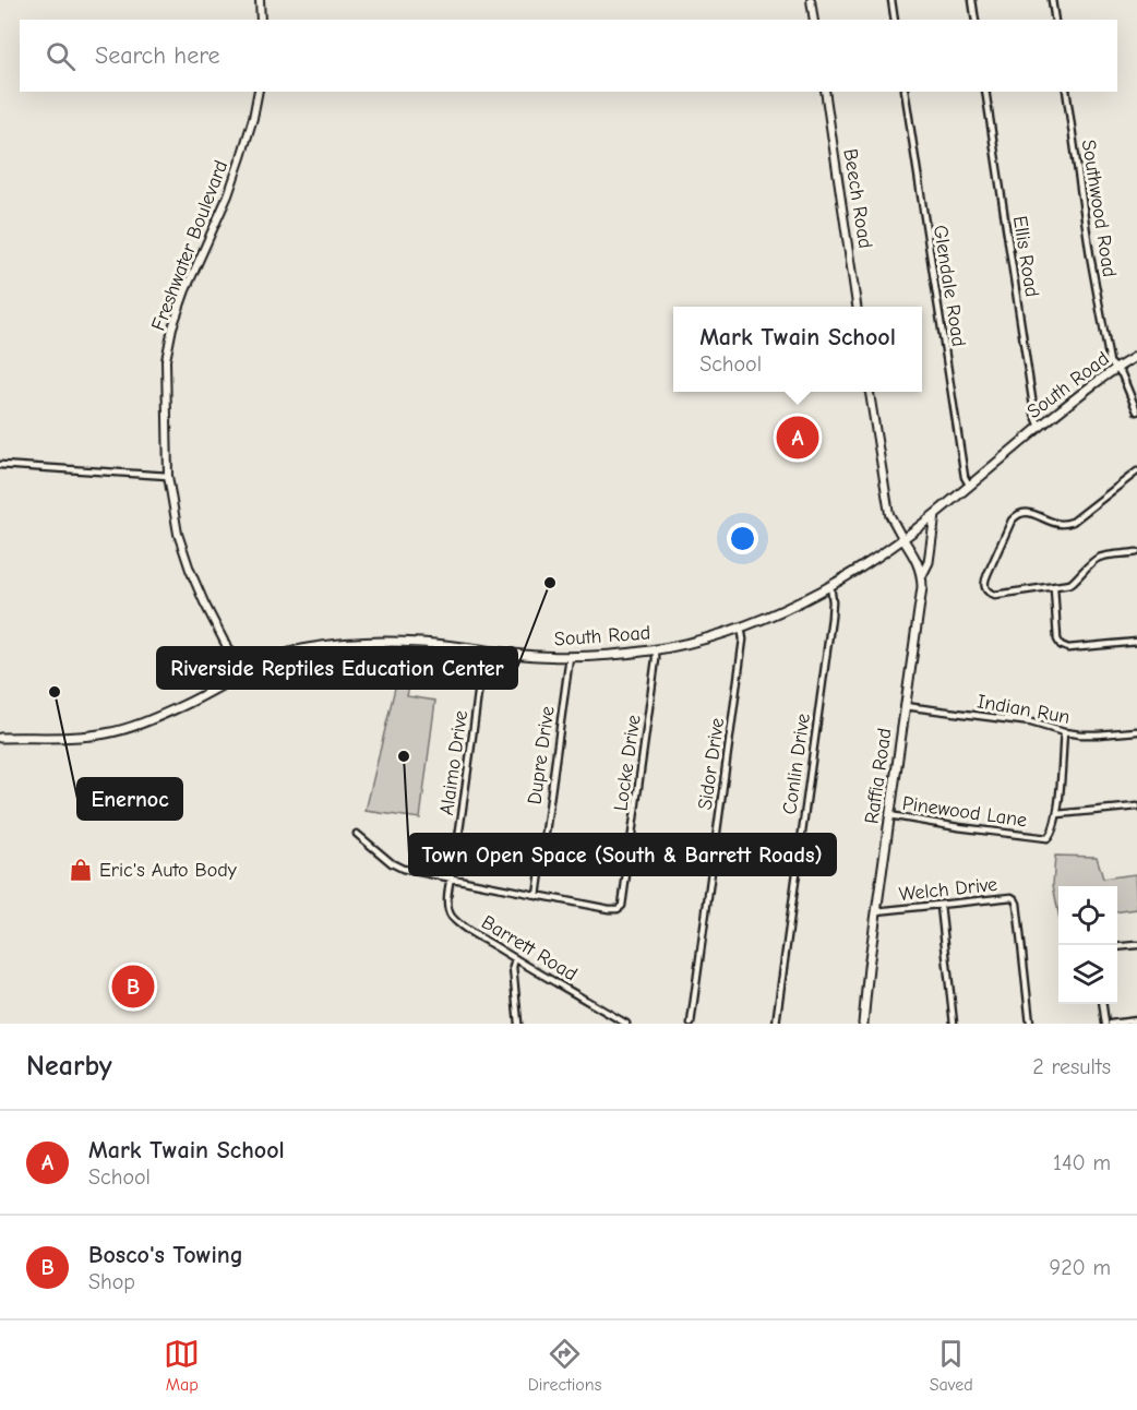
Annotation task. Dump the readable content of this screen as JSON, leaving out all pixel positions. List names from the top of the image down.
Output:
{
  "streets": {
    "main road": ["South Road", "Raffia Road"],
    "street": [
      "Beech Road",
      "Southwood Road",
      "Freshwater Boulevard",
      "Ellis Road",
      "Glendale Road",
      "Indian Run",
      "Dupre Drive",
      "Alaimo Drive",
      "Locke Drive",
      "Sidor Drive",
      "Conlin Drive",
      "Pinewood Lane",
      "Welch Drive",
      "Barrett Road"
    ]
  },
  "crossings": [
    ["Southwood Road", "South Road"],
    ["Freshwater Boulevard", "South Road"],
    ["Ellis Road", "South Road"],
    ["Glendale Road", "South Road"],
    ["South Road", "Dupre Drive"],
    ["South Road", "Alaimo Drive"],
    ["South Road", "Locke Drive"],
    ["South Road", "Sidor Drive"],
    ["South Road", "Conlin Drive"],
    ["South Road", "Raffia Road"],
    ["Indian Run", "Raffia Road"],
    ["Dupre Drive", "Locke Drive"],
    ["Alaimo Drive", "Locke Drive"],
    ["Alaimo Drive", "Barrett Road"],
    ["Locke Drive", "Barrett Road"],
    ["Raffia Road", "Pinewood Lane"],
    ["Raffia Road", "Welch Drive"]
  ],
  "places": {
    "other": ["Riverside Reptiles Education Center", "Enernoc", "Town Open Space (South & Barrett Roads)"],
    "shop": ["Eric's Auto Body"]
  },
  "page": {
    "search": "Search here",
    "popup": ["Mark Twain School", "School"],
    "pins": ["A", "B"],
    "heading": ["Nearby", "2 results"],
    "list": [
      {
        "mark": "A",
        "name": "Mark Twain School",
        "note": "School",
        "value": "140 m"
      },
      {
        "mark": "B",
        "name": "Bosco's Towing",
        "note": "Shop",
        "value": "920 m"
      }
    ],
    "nav": ["Map", "Directions", "Saved"]
  }
}
